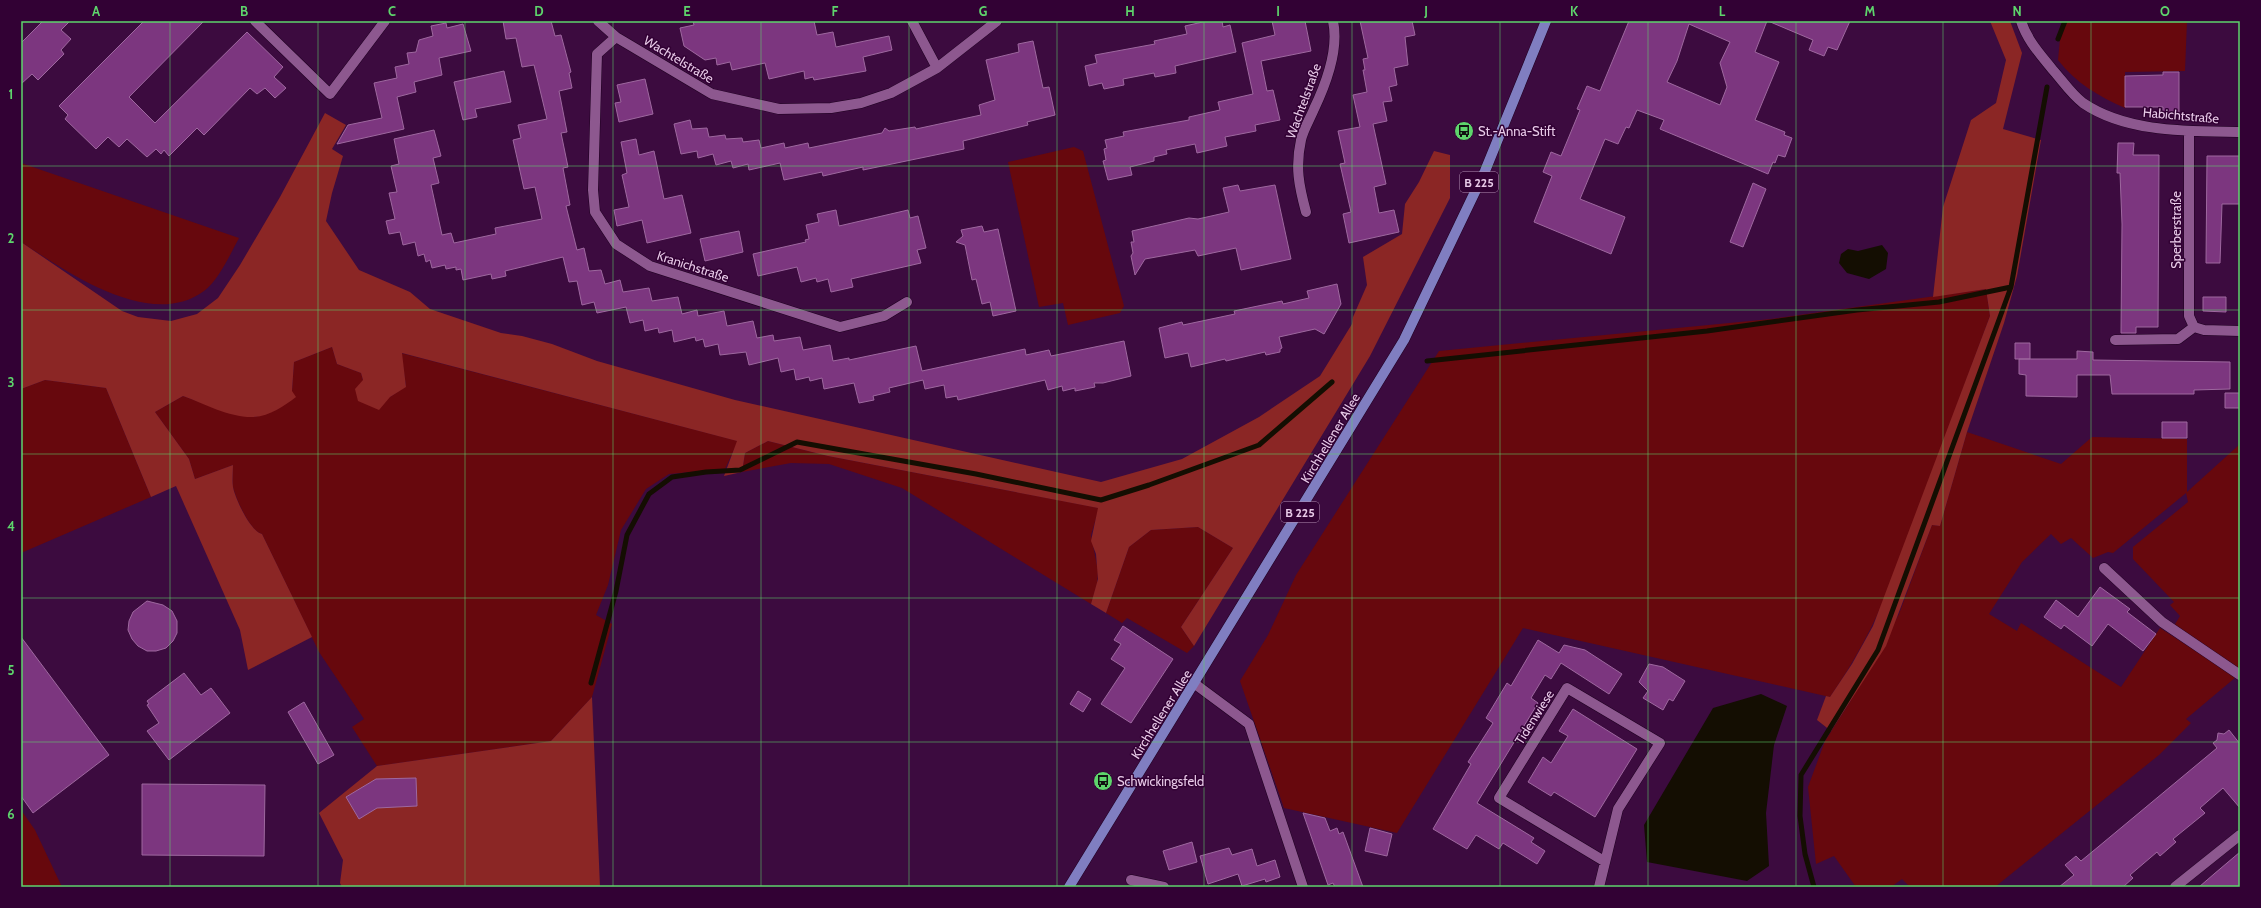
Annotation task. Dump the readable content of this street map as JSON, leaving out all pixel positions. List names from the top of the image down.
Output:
{
  "streets": {
    "main road": ["B 225", "Kirchhellener Allee"],
    "street": [
      "Wachtelstraße",
      "Habichtstraße",
      "Sperberstraße",
      "Kranichstraße",
      "Tidenwiese"
    ]
  },
  "crossings": [
    ["Wachtelstraße", "Kranichstraße"],
    ["Habichtstraße", "Sperberstraße"]
  ],
  "places": {
    "bus stop": ["St.-Anna-Stift", "Schwickingsfeld"]
  },
  "grid": {
    "columns": [
      "A",
      "B",
      "C",
      "D",
      "E",
      "F",
      "G",
      "H",
      "I",
      "J",
      "K",
      "L",
      "M",
      "N",
      "O"
    ],
    "rows": [
      "1",
      "2",
      "3",
      "4",
      "5",
      "6"
    ]
  }
}
